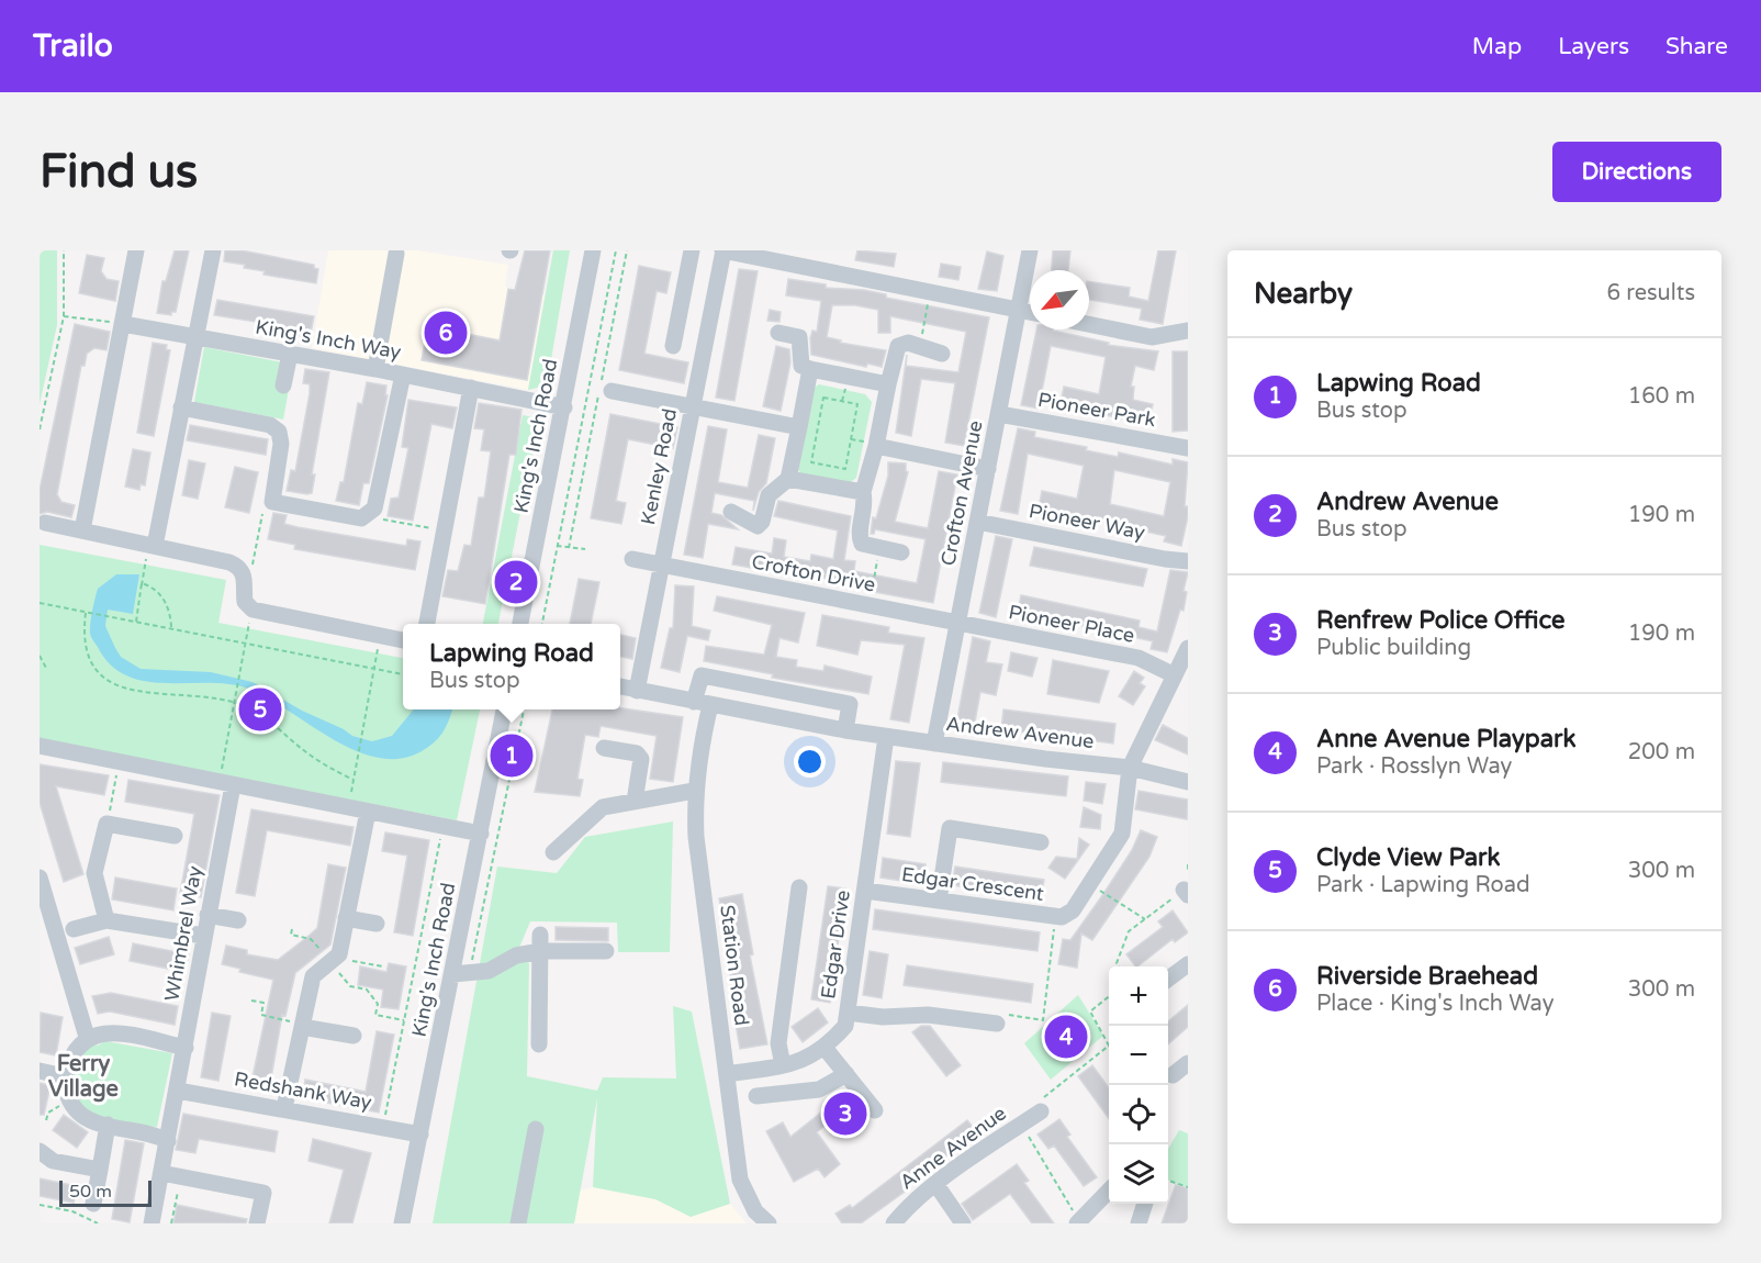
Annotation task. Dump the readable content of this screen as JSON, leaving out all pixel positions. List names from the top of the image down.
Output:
{
  "streets": {
    "street": [
      "King's Inch Way",
      "Pioneer Park",
      "King's Inch Road",
      "Kenley Road",
      "Crofton Avenue",
      "Pioneer Way",
      "Crofton Drive",
      "Pioneer Place",
      "Andrew Avenue",
      "Edgar Crescent",
      "Whimbrel Way",
      "Edgar Drive",
      "Station Road",
      "Redshank Way",
      "Anne Avenue"
    ]
  },
  "crossings": [
    ["King's Inch Way", "King's Inch Road"],
    ["Pioneer Park", "Crofton Avenue"],
    ["King's Inch Road", "Redshank Way"],
    ["Kenley Road", "Crofton Drive"],
    ["Kenley Road", "Andrew Avenue"],
    ["Crofton Avenue", "Pioneer Way"],
    ["Crofton Avenue", "Crofton Drive"],
    ["Crofton Avenue", "Pioneer Place"],
    ["Crofton Avenue", "Andrew Avenue"],
    ["Crofton Drive", "Pioneer Place"],
    ["Pioneer Place", "Edgar Crescent"],
    ["Andrew Avenue", "Edgar Crescent"],
    ["Andrew Avenue", "Edgar Drive"],
    ["Andrew Avenue", "Station Road"],
    ["Edgar Crescent", "Edgar Drive"],
    ["Whimbrel Way", "Redshank Way"],
    ["Edgar Drive", "Station Road"]
  ],
  "districts": ["Ferry Village"],
  "scale_bar": "50 m",
  "north": "bottom left",
  "page": {
    "header": "Trailo",
    "nav": ["Map", "Layers", "Share"],
    "buttons": "Directions",
    "title": "Find us",
    "heading": ["Nearby", "6 results"],
    "pins": [
      "6",
      "2",
      "5",
      "1",
      "4",
      "3"
    ],
    "list": [
      {
        "mark": "1",
        "name": "Lapwing Road",
        "note": "Bus stop",
        "value": "160 m"
      },
      {
        "mark": "2",
        "name": "Andrew Avenue",
        "note": "Bus stop",
        "value": "190 m"
      },
      {
        "mark": "3",
        "name": "Renfrew Police Office",
        "note": "Public building",
        "value": "190 m"
      },
      {
        "mark": "4",
        "name": "Anne Avenue Playpark",
        "note": "Park · Rosslyn Way",
        "value": "200 m"
      },
      {
        "mark": "5",
        "name": "Clyde View Park",
        "note": "Park · Lapwing Road",
        "value": "300 m"
      },
      {
        "mark": "6",
        "name": "Riverside Braehead",
        "note": "Place · King's Inch Way",
        "value": "300 m"
      }
    ],
    "popup": ["Lapwing Road", "Bus stop"],
    "map_buttons": ["+", "−"],
    "scale": "50 m"
  }
}
